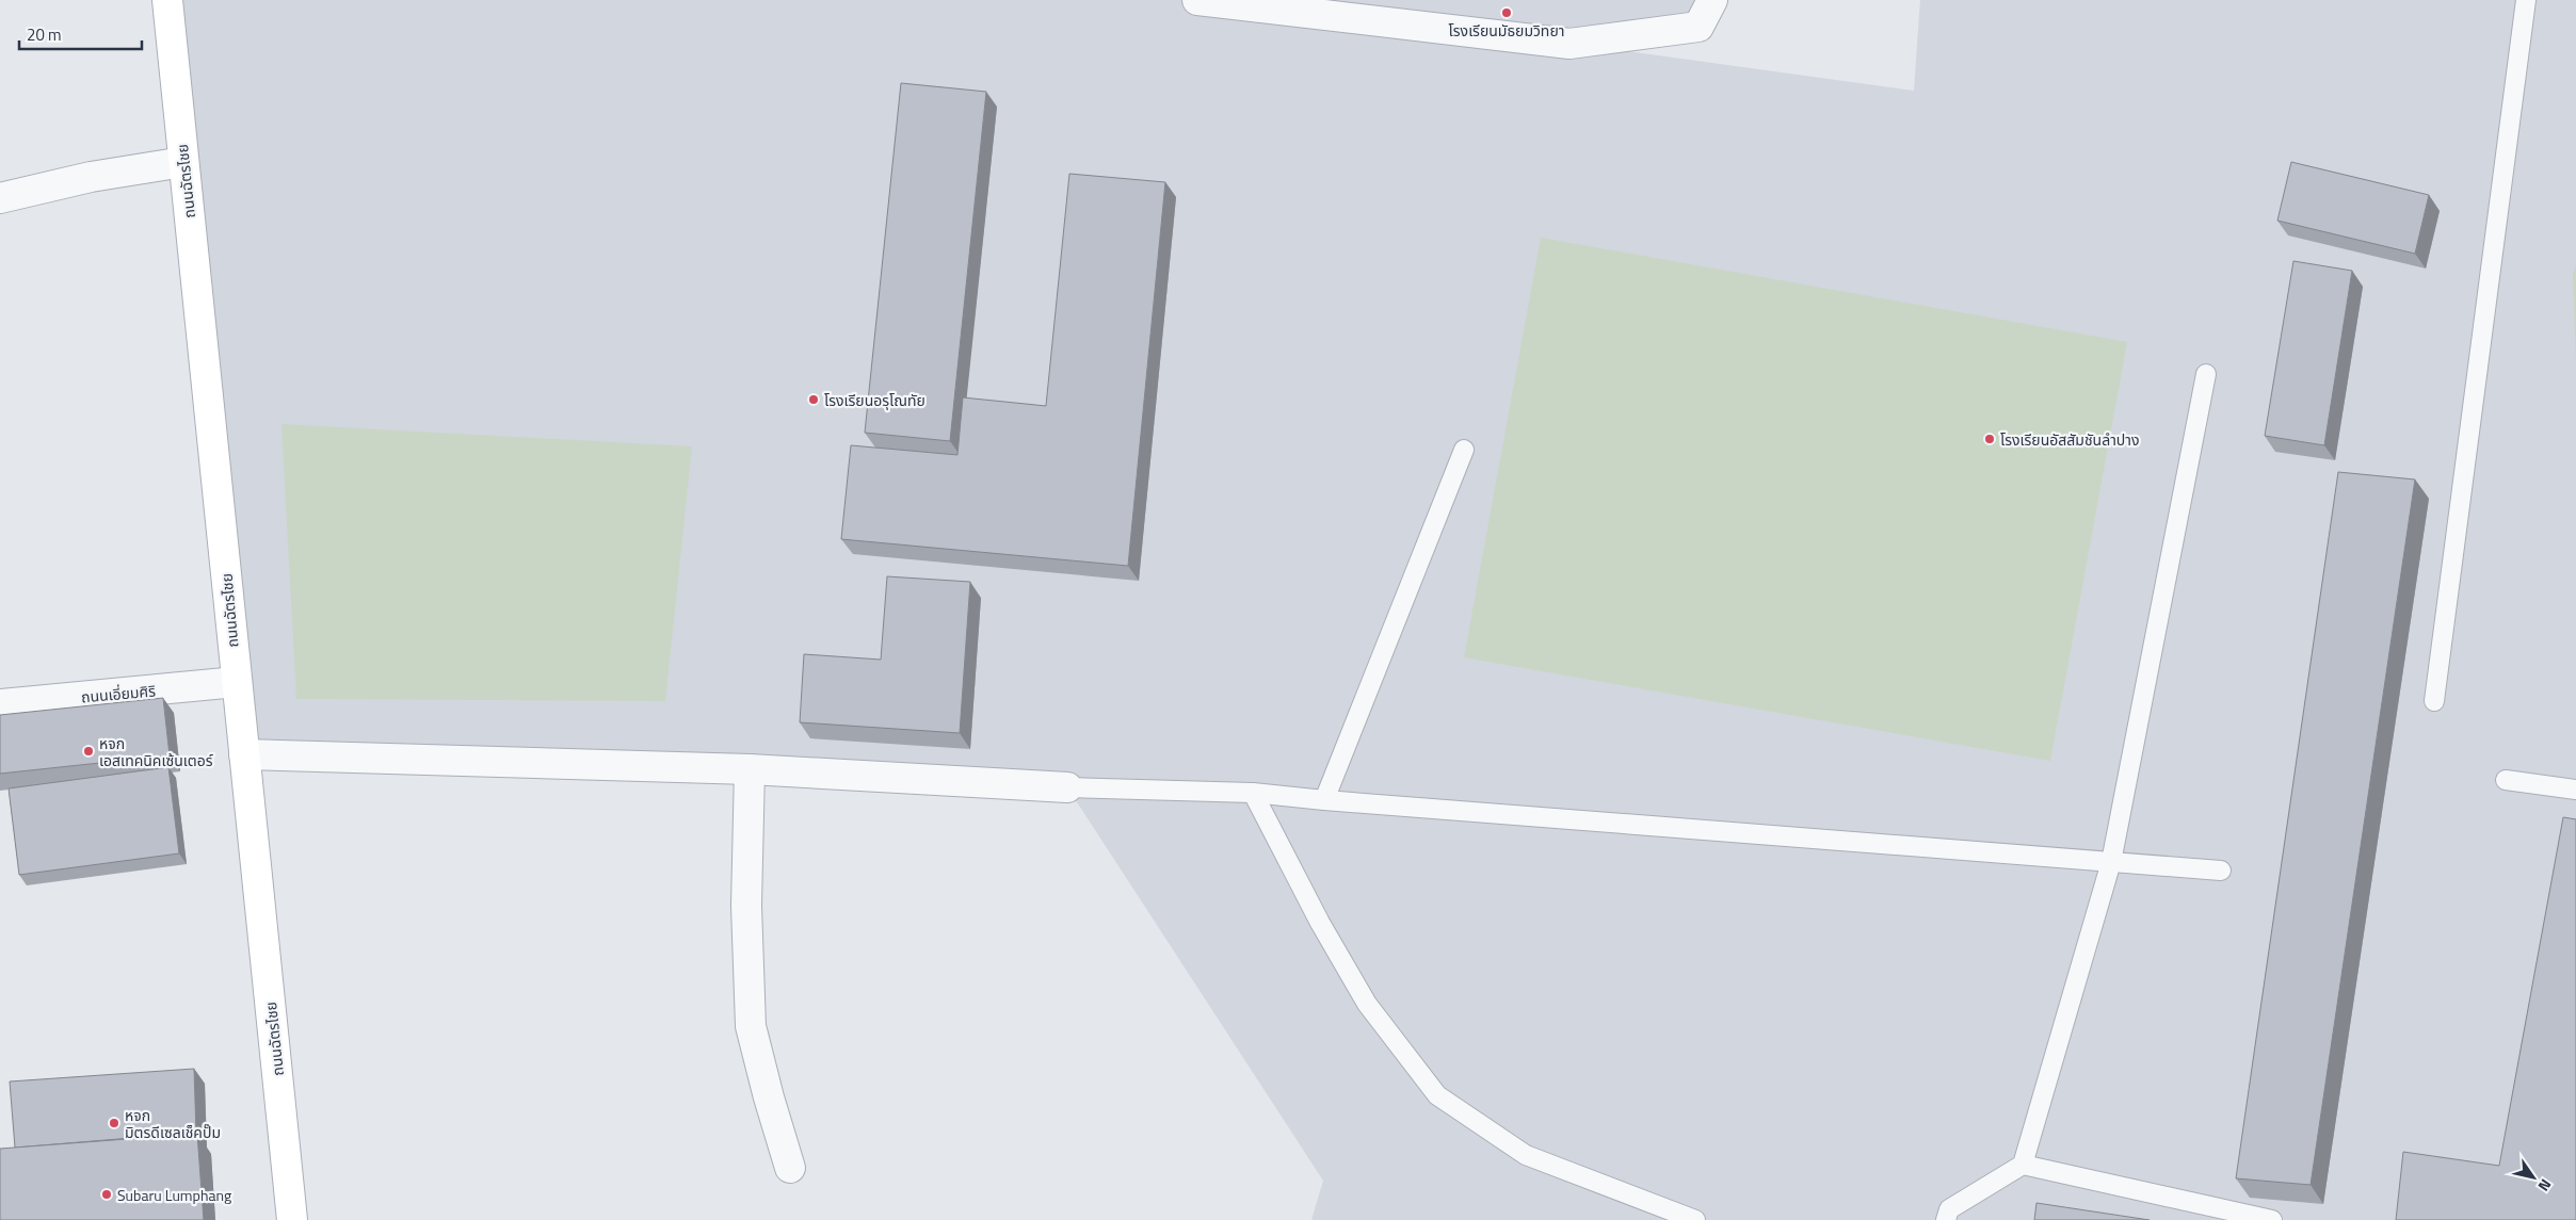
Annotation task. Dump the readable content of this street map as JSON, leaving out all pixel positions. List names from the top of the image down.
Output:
{
  "streets": {
    "main road": ["ถนนฉัตรไชย"],
    "street": ["ถนนเอี่ยมศิริ"]
  },
  "crossings": [
    ["ถนนฉัตรไชย", "ถนนเอี่ยมศิริ"]
  ],
  "places": [
    "โรงเรียนมัธยมวิทยา",
    "โรงเรียนอรุโณทัย",
    "โรงเรียนอัสสัมชันลำปาง",
    "หจก เอสเทคนิคเซ้นเตอร์",
    "หจก มิตรดีเซลเช็คปั๊ม",
    "Subaru Lumphang"
  ],
  "scale_bar": "20 m",
  "north": "bottom right"
}
